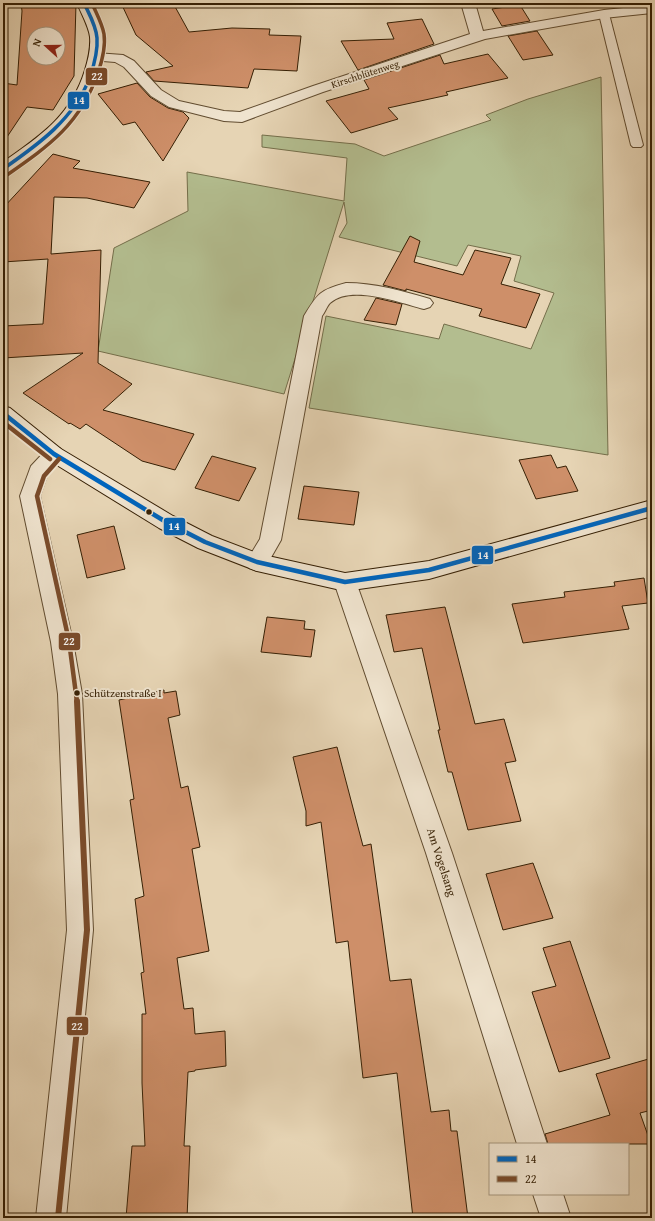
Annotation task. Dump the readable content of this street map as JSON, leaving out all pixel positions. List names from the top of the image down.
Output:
{
  "streets": {
    "street": ["Kirschblütenweg", "Am Vogelsang"]
  },
  "places": ["Schützenstraße I"],
  "lines": ["transit line 14", "transit line 22"],
  "legend": ["14", "22"],
  "north": "left"
}
